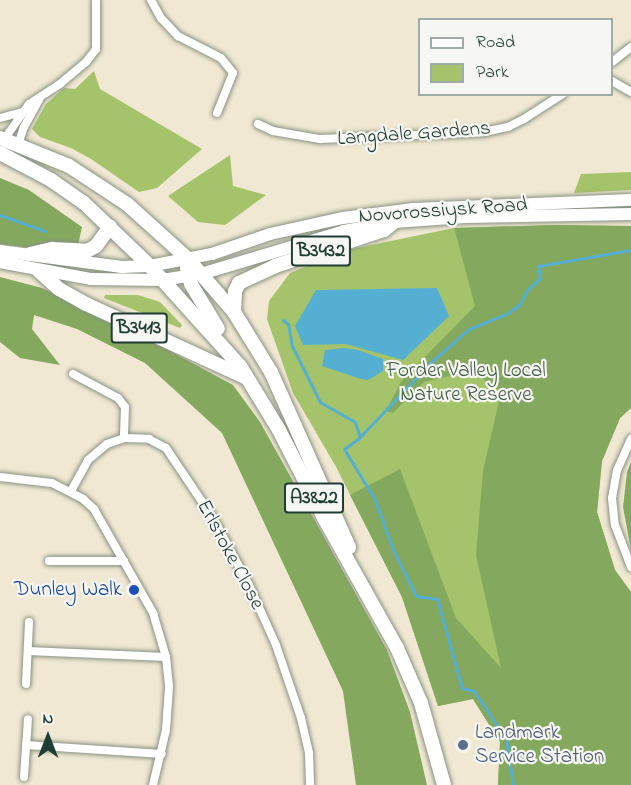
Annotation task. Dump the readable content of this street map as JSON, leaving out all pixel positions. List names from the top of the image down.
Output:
{
  "streets": {
    "main road": [
      "Novorossiysk Road",
      "B3432",
      "B3413",
      "A3822"
    ],
    "street": ["Langdale Gardens", "Erlstoke Close"]
  },
  "crossings": [
    ["Novorossiysk Road", "B3432"],
    ["Novorossiysk Road", "B3413"],
    ["Novorossiysk Road", "A3822"],
    ["B3432", "A3822"],
    ["B3413", "A3822"]
  ],
  "parks": ["Forder Valley Local Nature Reserve"],
  "places": ["Dunley Walk", "Landmark Service Station"],
  "legend": ["Road", "Park"],
  "north": "top"
}
